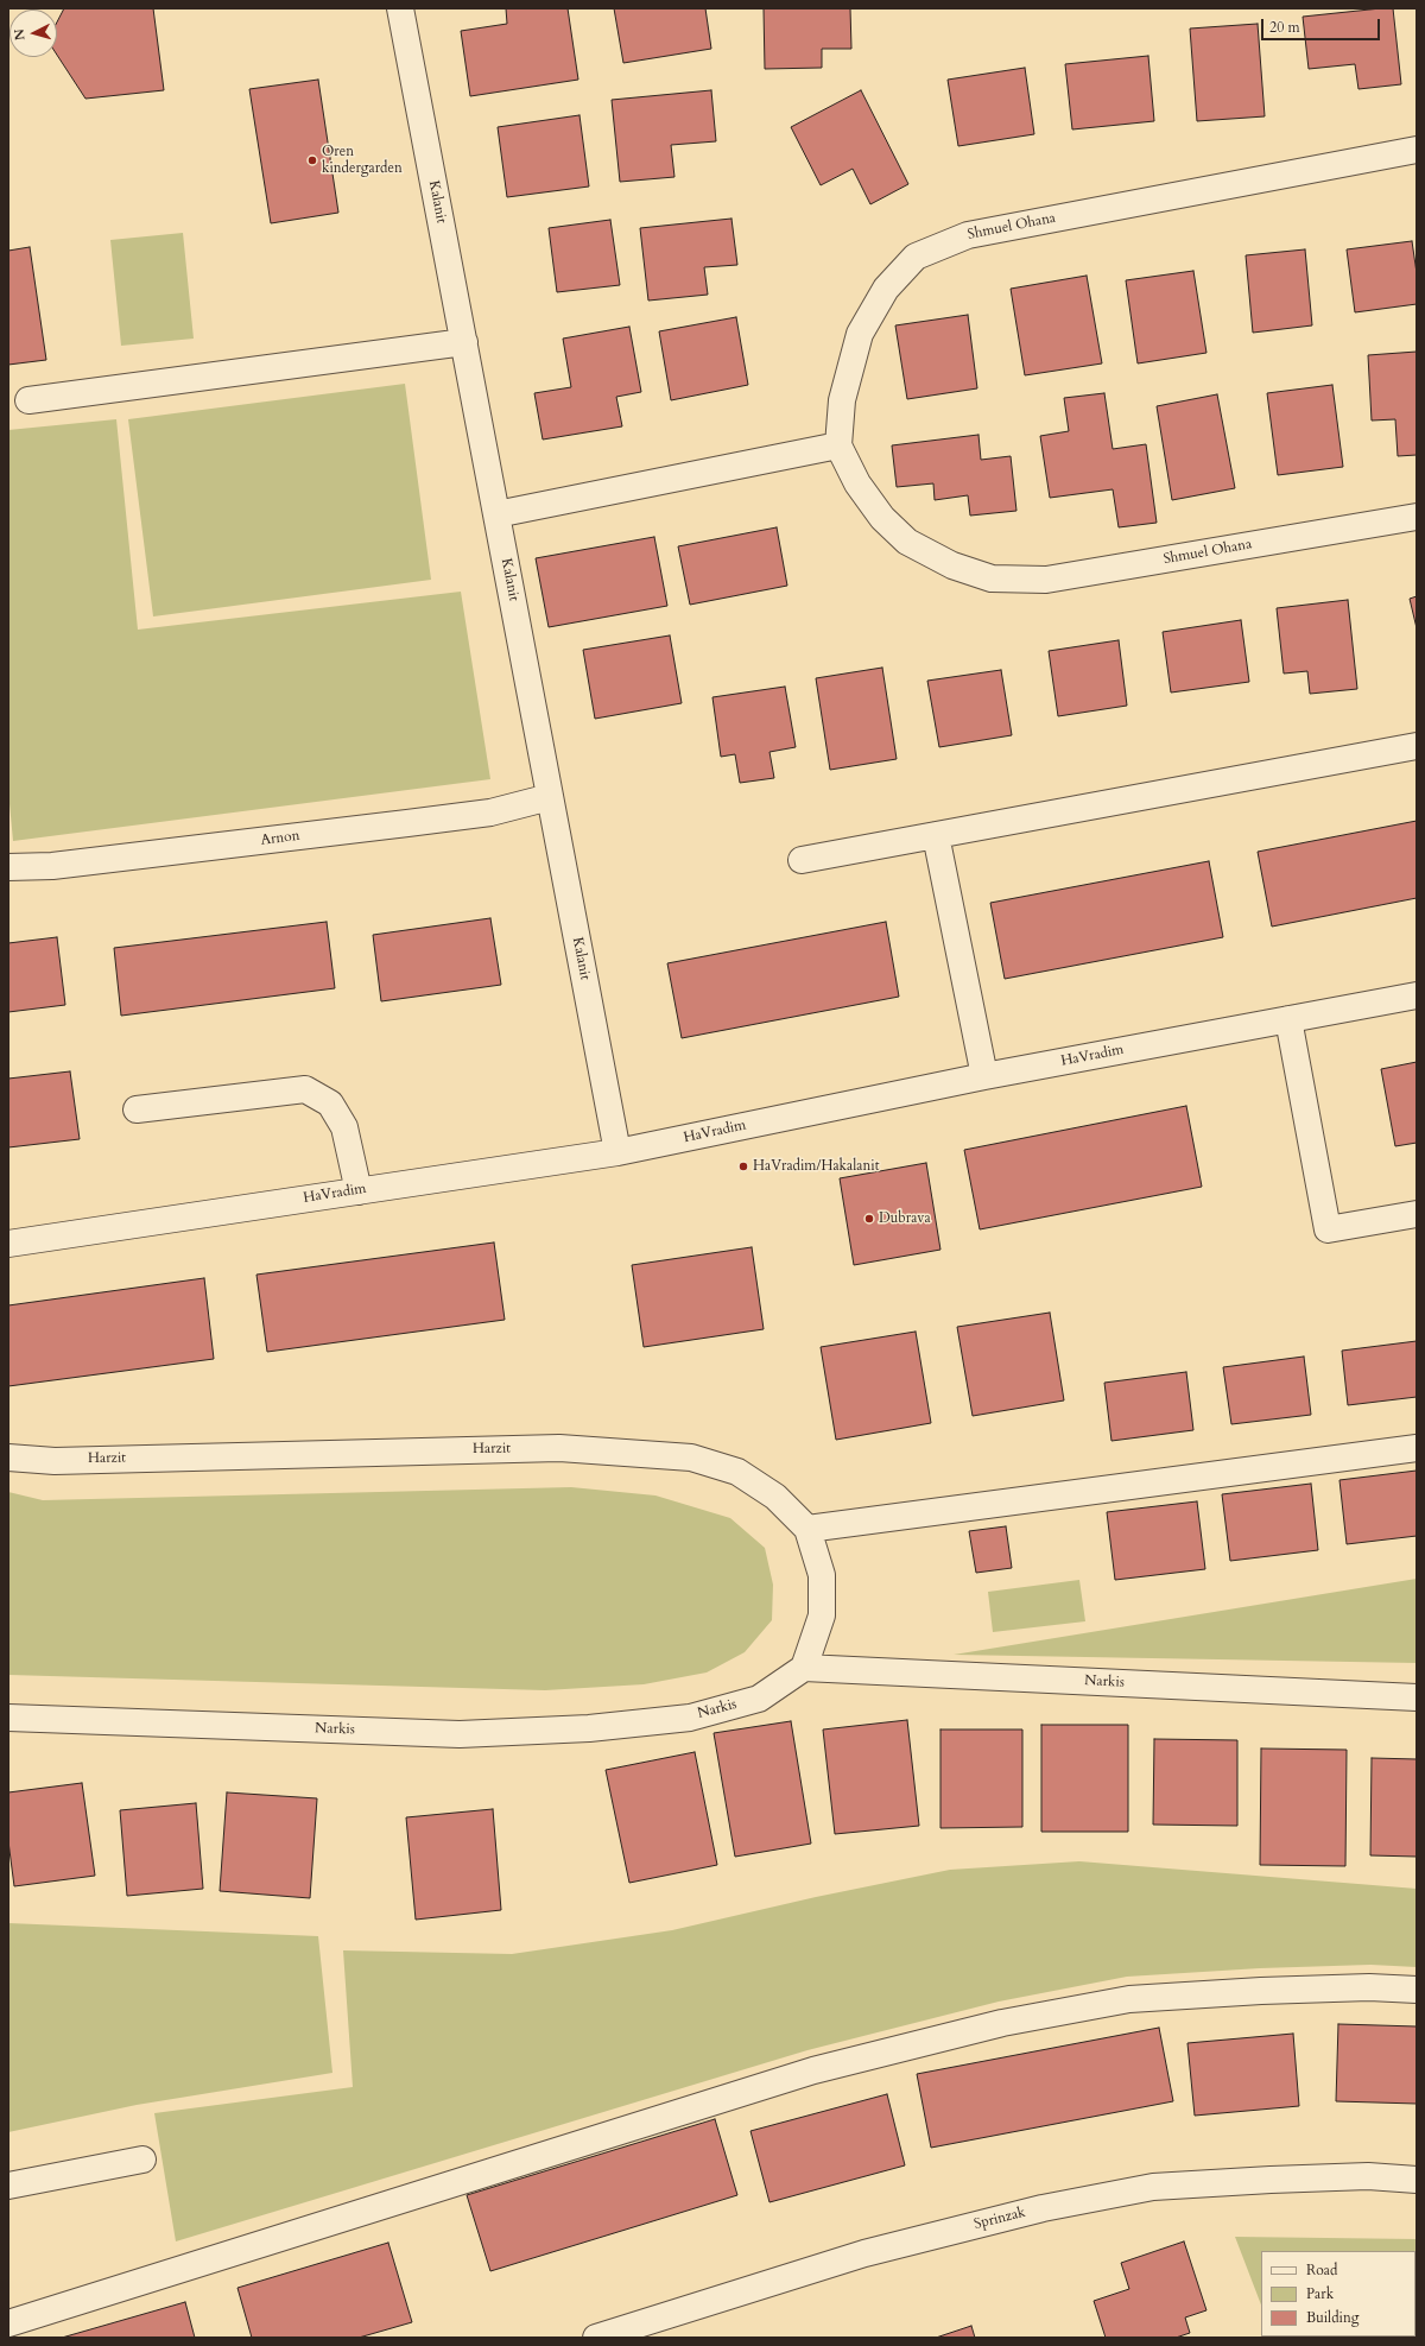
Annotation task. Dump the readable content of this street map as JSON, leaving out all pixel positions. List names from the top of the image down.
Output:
{
  "streets": {
    "street": [
      "Kalanit",
      "Shmuel Ohana",
      "Arnon",
      "HaVradim",
      "Harzit",
      "Narkis",
      "Sprinzak"
    ]
  },
  "crossings": [
    ["Kalanit", "Arnon"],
    ["Kalanit", "HaVradim"],
    ["Harzit", "Narkis"]
  ],
  "places": ["Oren kindergarden", "HaVradim/Hakalanit", "Dubrava"],
  "legend": ["Road", "Park", "Building"],
  "scale_bar": "20 m",
  "north": "left"
}
